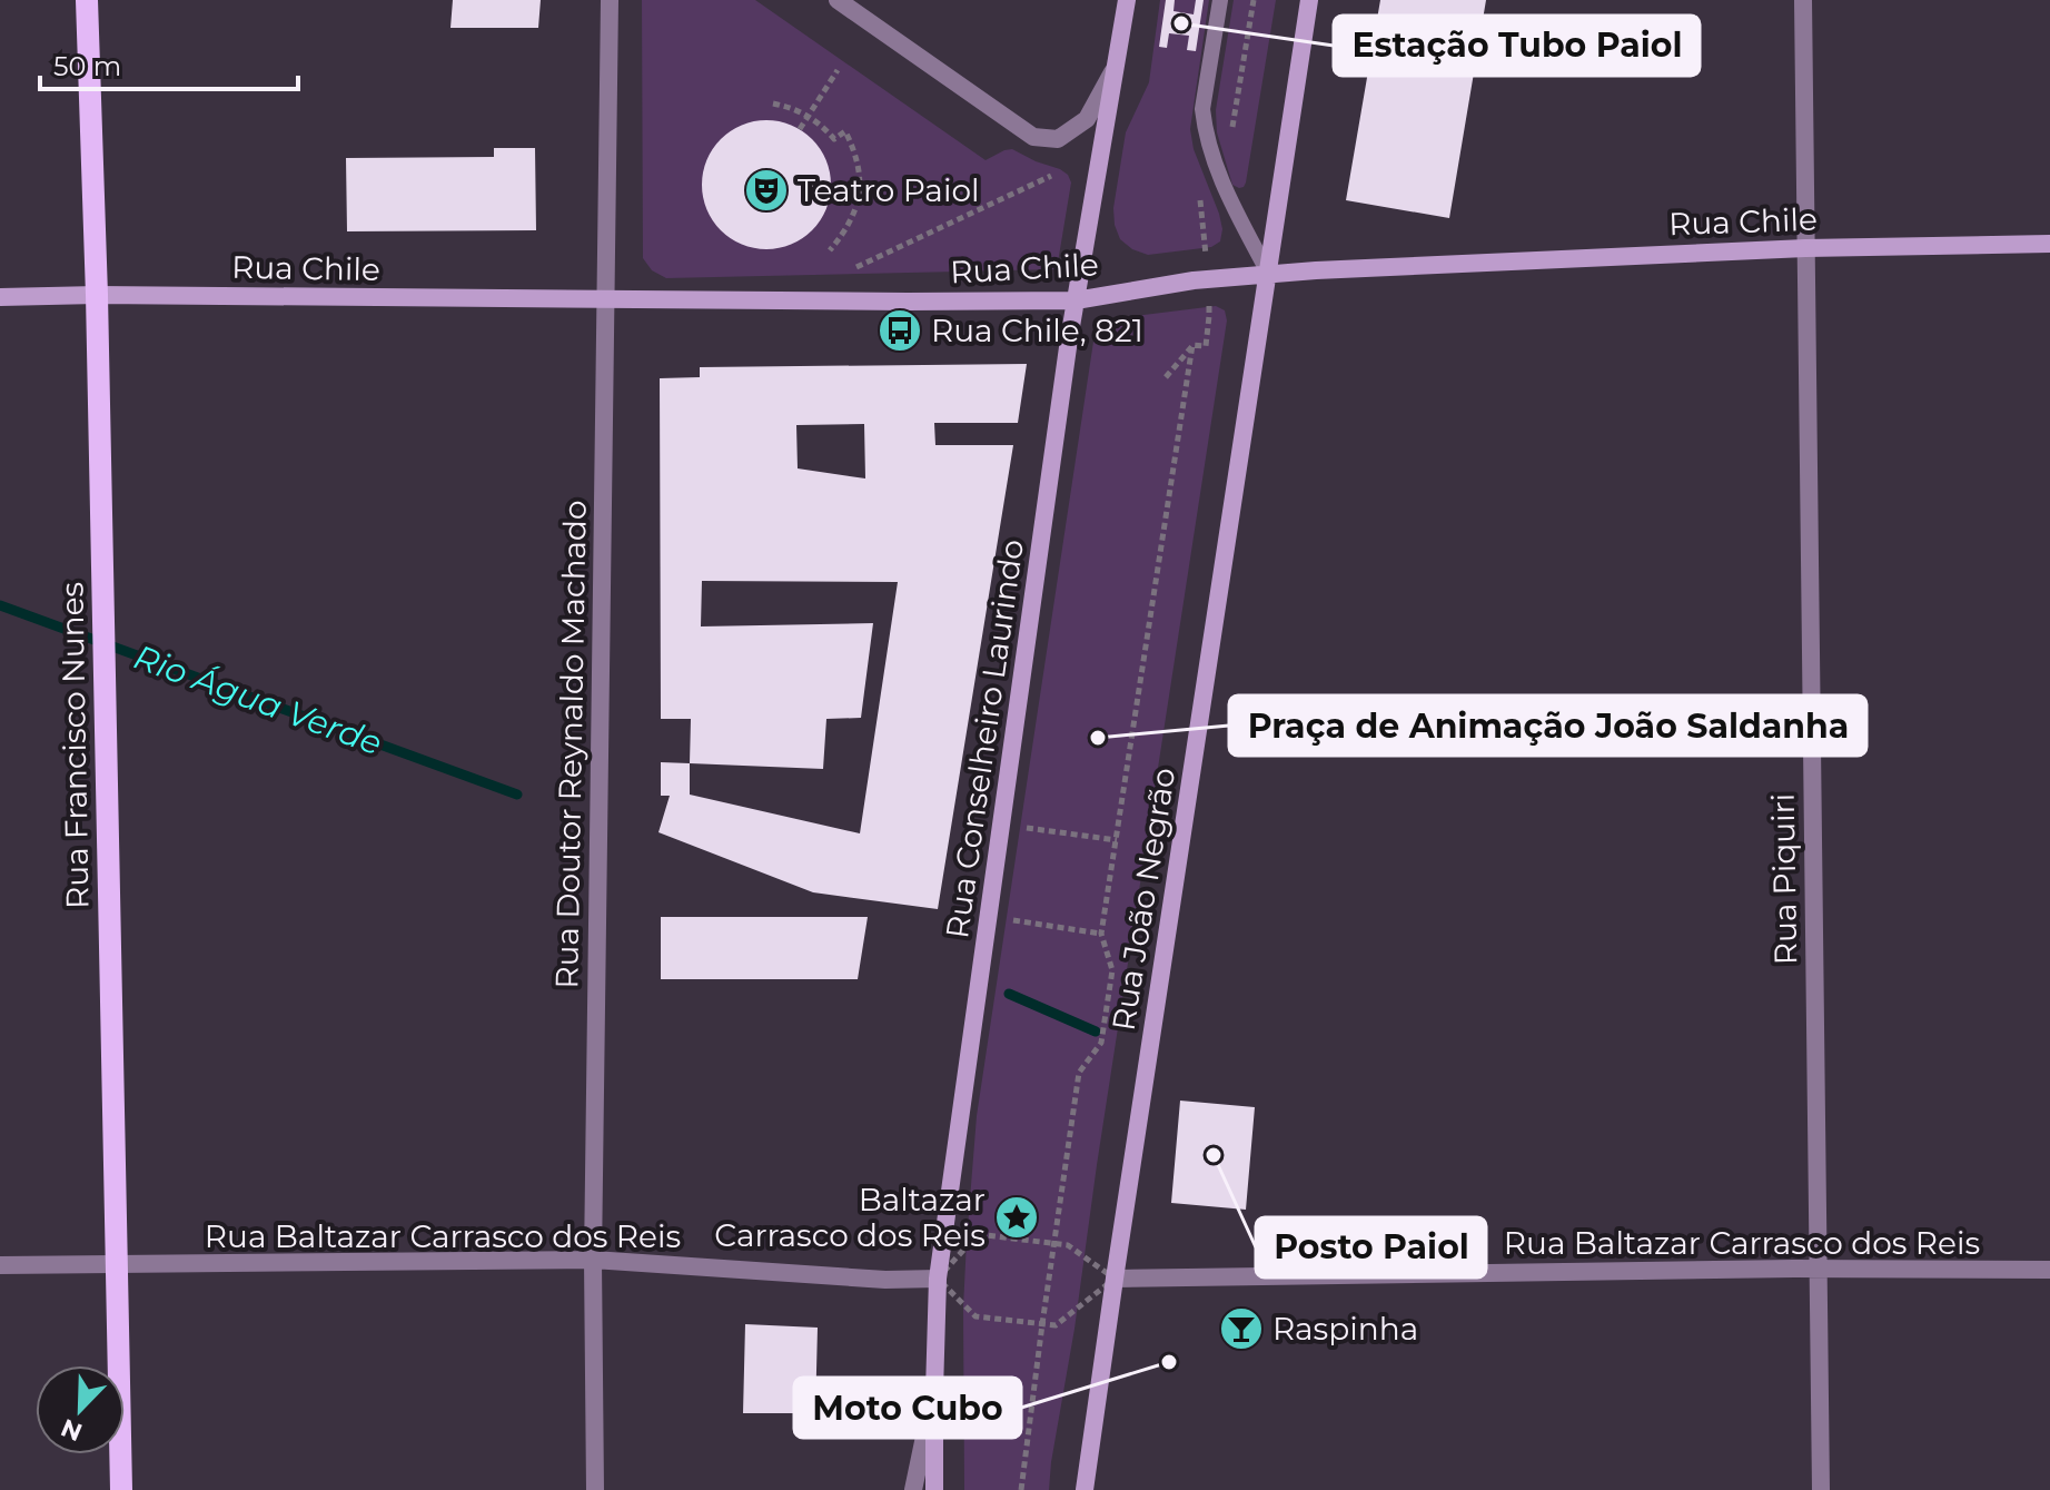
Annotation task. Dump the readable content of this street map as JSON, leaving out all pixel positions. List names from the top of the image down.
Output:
{
  "streets": {
    "main road": [
      "Rua Chile",
      "Rua Conselheiro Laurindo",
      "Rua Francisco Nunes",
      "Rua João Negrão"
    ],
    "street": ["Rua Doutor Reynaldo Machado", "Rua Piquiri", "Rua Baltazar Carrasco dos Reis"]
  },
  "crossings": [
    ["Rua Chile", "Rua Conselheiro Laurindo"],
    ["Rua Chile", "Rua Doutor Reynaldo Machado"],
    ["Rua Chile", "Rua Francisco Nunes"],
    ["Rua Chile", "Rua Piquiri"],
    ["Rua Chile", "Rua João Negrão"],
    ["Rua Conselheiro Laurindo", "Rua Baltazar Carrasco dos Reis"],
    ["Rua Doutor Reynaldo Machado", "Rua Baltazar Carrasco dos Reis"],
    ["Rua Francisco Nunes", "Rua Baltazar Carrasco dos Reis"],
    ["Rua Piquiri", "Rua Baltazar Carrasco dos Reis"],
    ["Rua João Negrão", "Rua Baltazar Carrasco dos Reis"]
  ],
  "water": ["Rio Água Verde"],
  "places": {
    "other": [
      "Estação Tubo Paiol",
      "Praça de Animação João Saldanha",
      "Posto Paiol",
      "Moto Cubo"
    ],
    "theatre": ["Teatro Paiol"],
    "bus stop": ["Rua Chile, 821"],
    "place": ["Baltazar Carrasco dos Reis"],
    "bar": ["Raspinha"]
  },
  "scale_bar": "50 m",
  "north": "bottom left"
}
